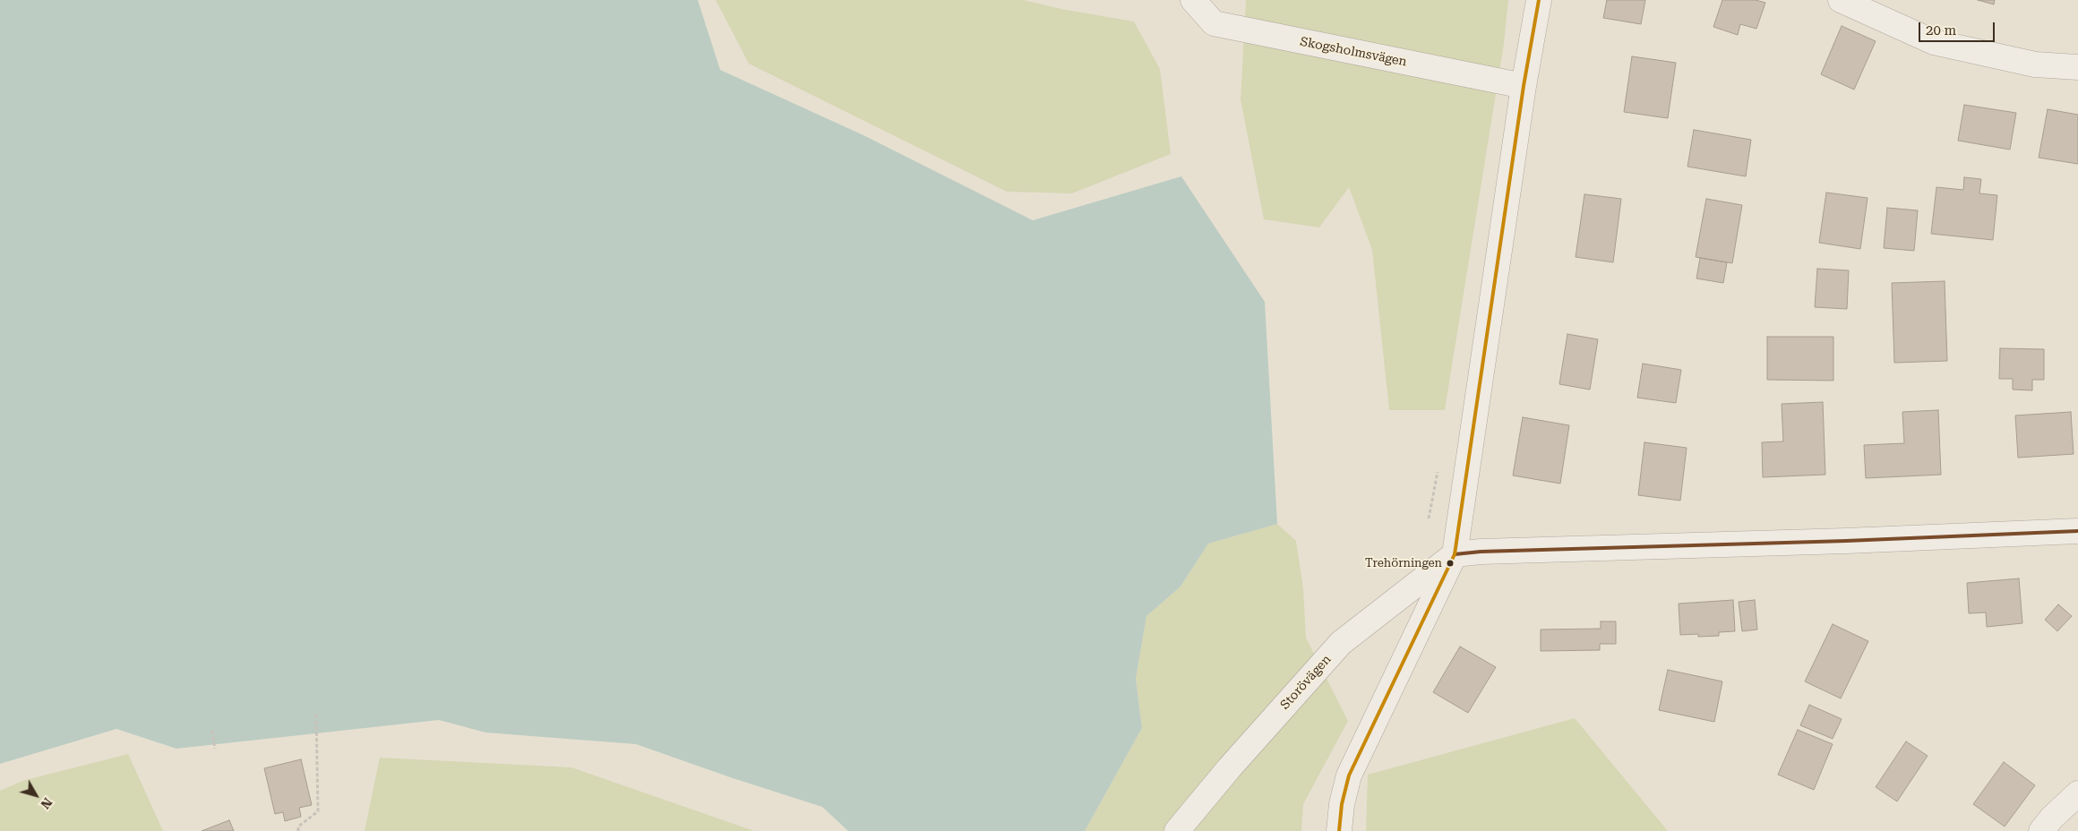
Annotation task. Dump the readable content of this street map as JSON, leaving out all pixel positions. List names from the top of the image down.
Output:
{
  "streets": {
    "street": ["Skogsholmsvägen", "Storövägen"]
  },
  "places": ["Trehörningen"],
  "scale_bar": "20 m",
  "north": "bottom right"
}
